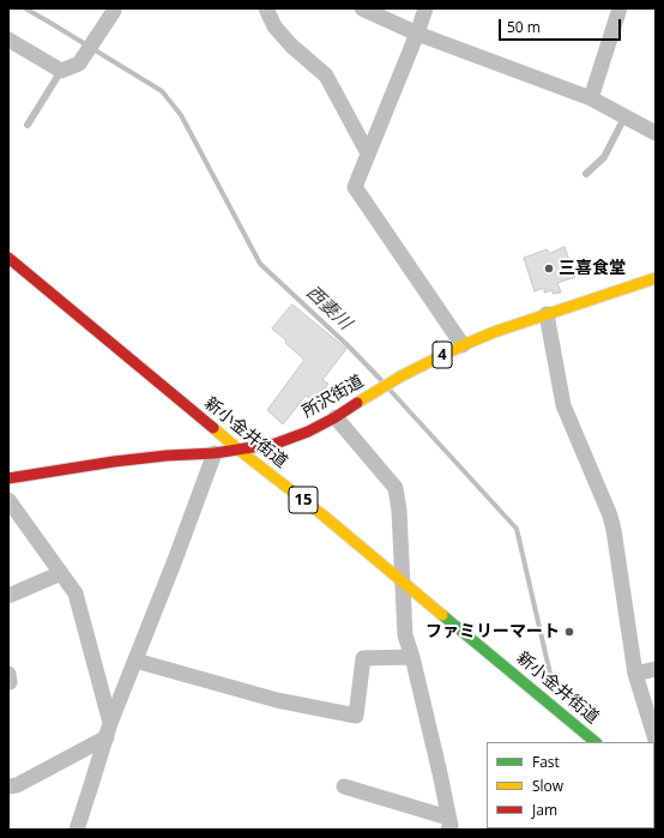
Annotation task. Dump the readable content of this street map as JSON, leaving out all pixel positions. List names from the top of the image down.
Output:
{
  "streets": {
    "main road": [
      "4",
      "所沢街道",
      "新小金井街道",
      "15"
    ]
  },
  "crossings": [
    ["所沢街道", "新小金井街道"]
  ],
  "water": ["西妻川"],
  "places": ["三喜食堂", "ファミリーマート"],
  "legend": ["Fast", "Slow", "Jam"],
  "scale_bar": "50 m"
}
